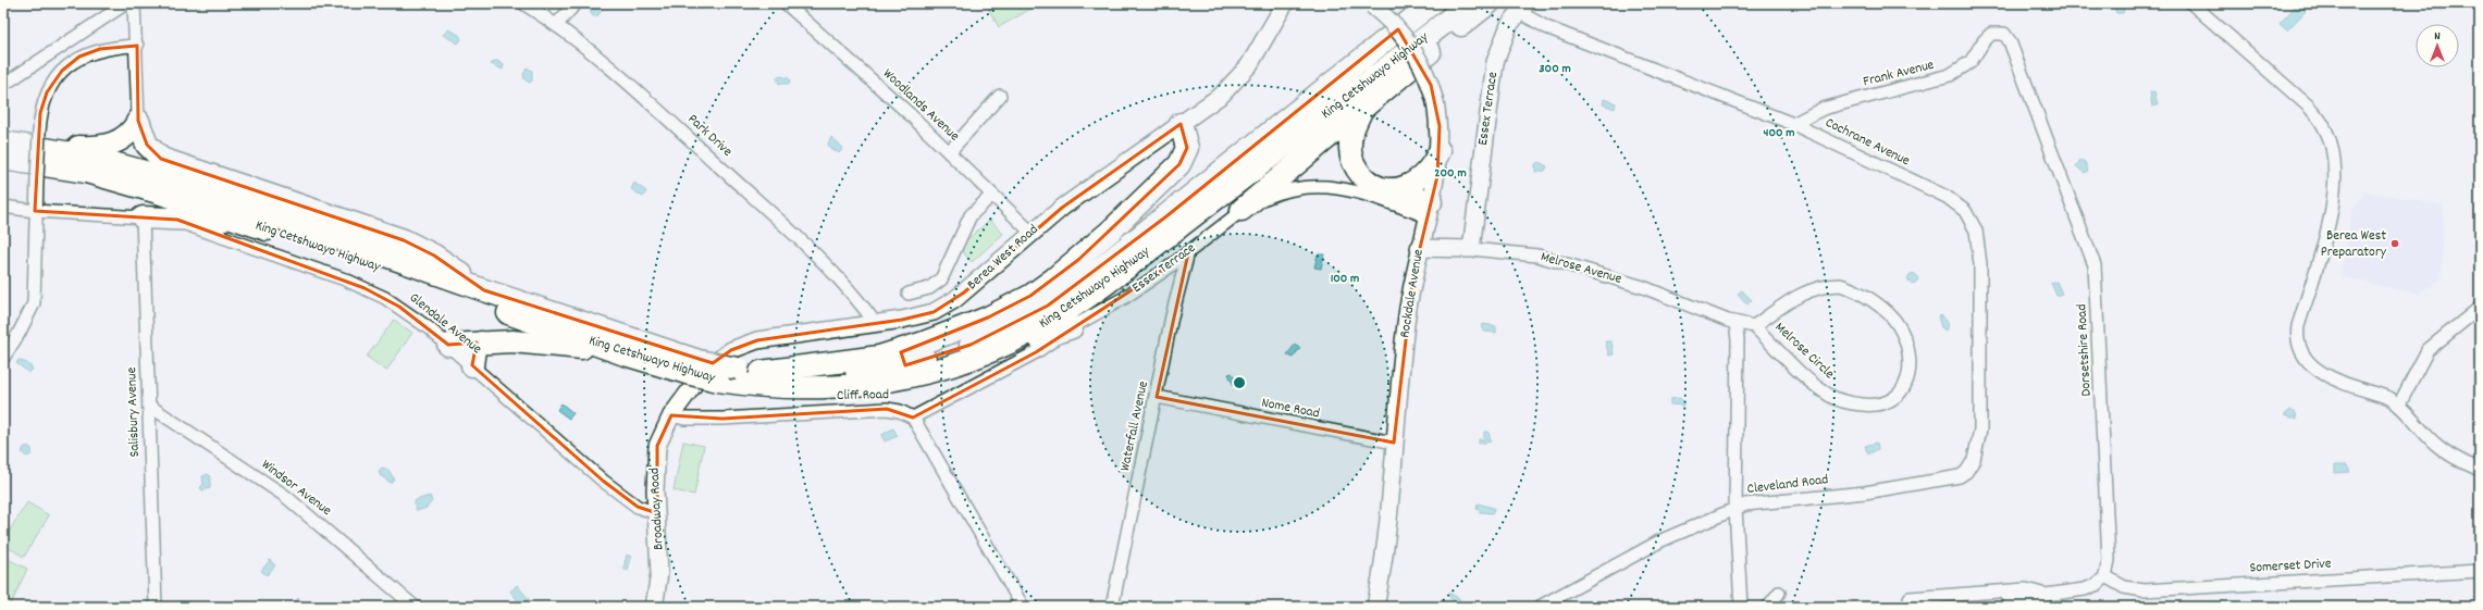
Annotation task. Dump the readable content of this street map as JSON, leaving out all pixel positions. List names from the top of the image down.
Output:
{
  "streets": {
    "highway": ["King Cetshwayo Highway"],
    "street": [
      "Frank Avenue",
      "Woodlands Avenue",
      "Essex Terrace",
      "Park Drive",
      "Cochrane Avenue",
      "Berea West Road",
      "Melrose Avenue",
      "Rockdale Avenue",
      "Glendale Avenue",
      "Dorsetshire Road",
      "Melrose Circle",
      "Cliff Road",
      "Nome Road",
      "Salisbury Avenue",
      "Waterfall Avenue",
      "Cleveland Road",
      "Windsor Avenue",
      "Broadway Road",
      "Somerset Drive"
    ]
  },
  "crossings": [
    ["Frank Avenue", "Cochrane Avenue"],
    ["Frank Avenue", "Dorsetshire Road"],
    ["Woodlands Avenue", "Berea West Road"],
    ["Essex Terrace", "Cochrane Avenue"],
    ["Essex Terrace", "Melrose Avenue"],
    ["Essex Terrace", "Rockdale Avenue"],
    ["Essex Terrace", "Cliff Road"],
    ["Essex Terrace", "Waterfall Avenue"],
    ["Park Drive", "Berea West Road"],
    ["Cochrane Avenue", "Cleveland Road"],
    ["Berea West Road", "Cliff Road"],
    ["Berea West Road", "Broadway Road"],
    ["Melrose Avenue", "Rockdale Avenue"],
    ["Melrose Avenue", "Melrose Circle"],
    ["Rockdale Avenue", "Nome Road"],
    ["Glendale Avenue", "Broadway Road"],
    ["Dorsetshire Road", "Somerset Drive"],
    ["Cliff Road", "Broadway Road"],
    ["Nome Road", "Waterfall Avenue"],
    ["Salisbury Avenue", "Windsor Avenue"]
  ],
  "places": ["Berea West Preparatory"],
  "north": "top",
  "rings": [
    "300 m",
    "400 m",
    "200 m",
    "100 m"
  ]
}
